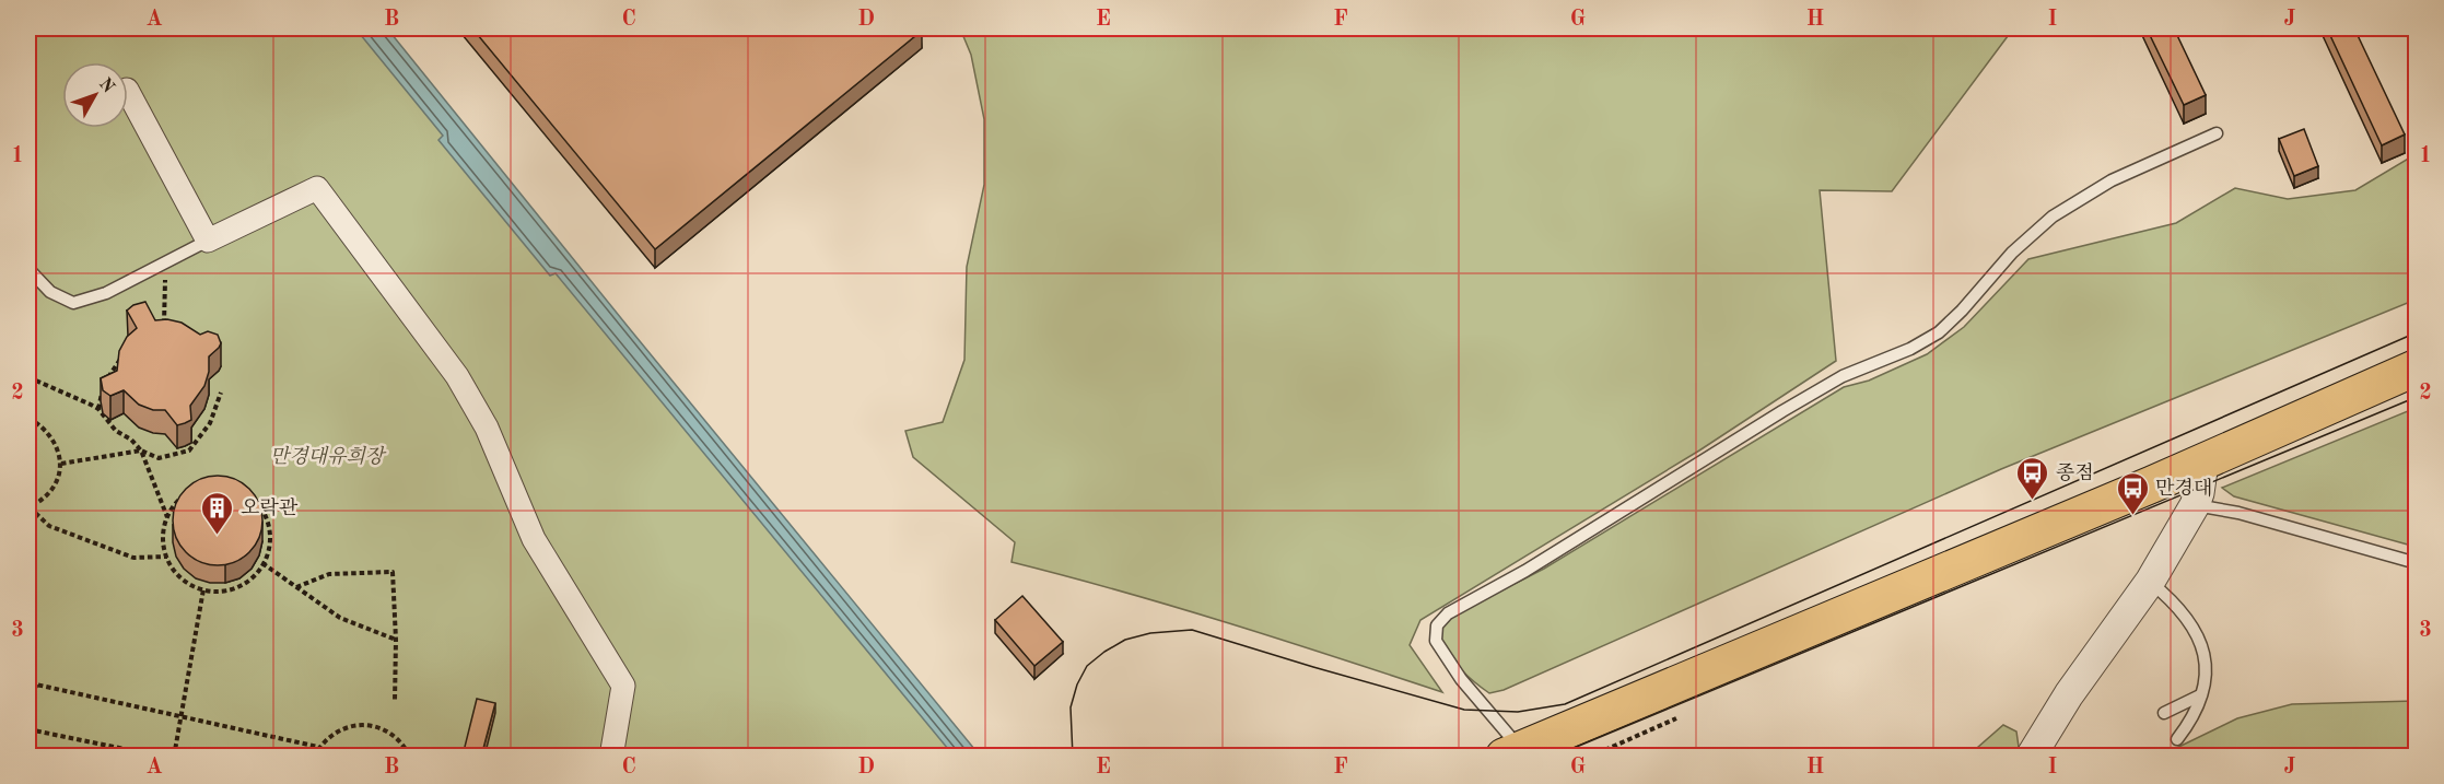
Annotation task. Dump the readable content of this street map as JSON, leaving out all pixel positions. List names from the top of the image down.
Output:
{
  "parks": ["만경대유희장"],
  "places": {
    "bus stop": ["종점", "만경대"],
    "building": ["오락관"]
  },
  "north": "top right",
  "grid": {
    "columns": [
      "A",
      "B",
      "C",
      "D",
      "E",
      "F",
      "G",
      "H",
      "I",
      "J"
    ],
    "rows": ["1", "2", "3"]
  }
}
